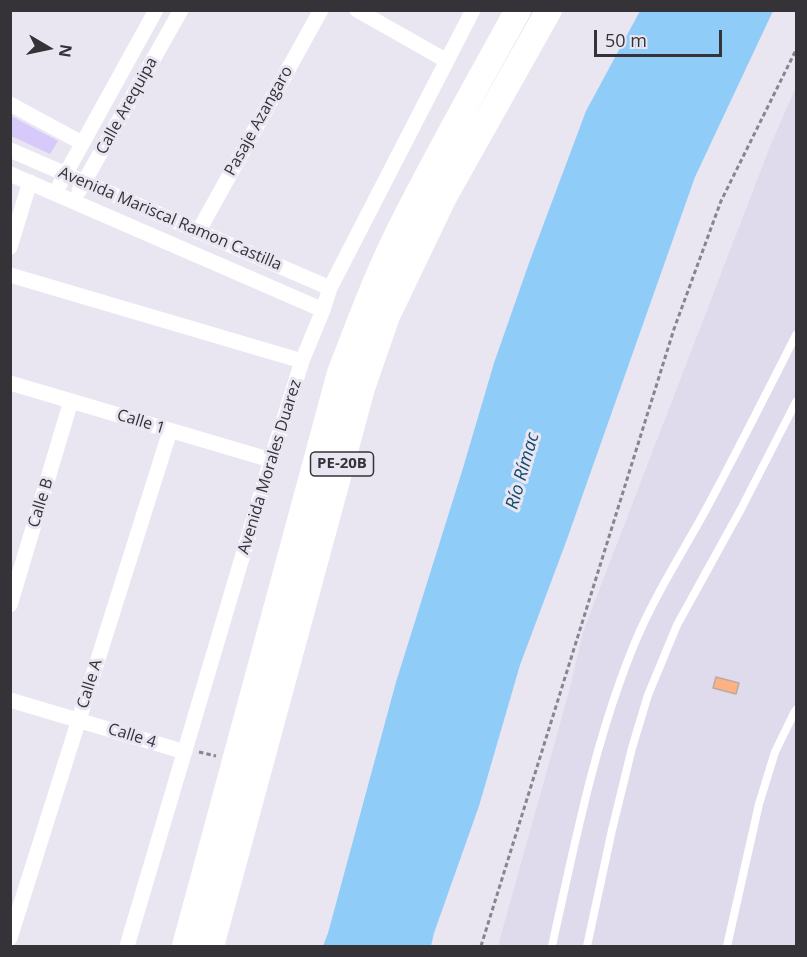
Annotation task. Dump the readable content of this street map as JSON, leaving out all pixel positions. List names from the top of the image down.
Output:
{
  "streets": {
    "highway": ["PE-20B"],
    "street": [
      "Calle Arequipa",
      "Pasaje Azangaro",
      "Avenida Mariscal Ramon Castilla",
      "Calle 1",
      "Avenida Morales Duarez",
      "Calle B",
      "Calle A",
      "Calle 4"
    ]
  },
  "crossings": [
    ["Calle Arequipa", "Avenida Mariscal Ramon Castilla"],
    ["Pasaje Azangaro", "Avenida Mariscal Ramon Castilla"],
    ["Avenida Mariscal Ramon Castilla", "Avenida Morales Duarez"],
    ["Calle 1", "Avenida Morales Duarez"],
    ["Calle 1", "Calle B"],
    ["Calle 1", "Calle A"],
    ["Avenida Morales Duarez", "Calle 4"],
    ["Calle A", "Calle 4"]
  ],
  "water": ["Río Rímac"],
  "scale_bar": "50 m",
  "north": "right"
}
